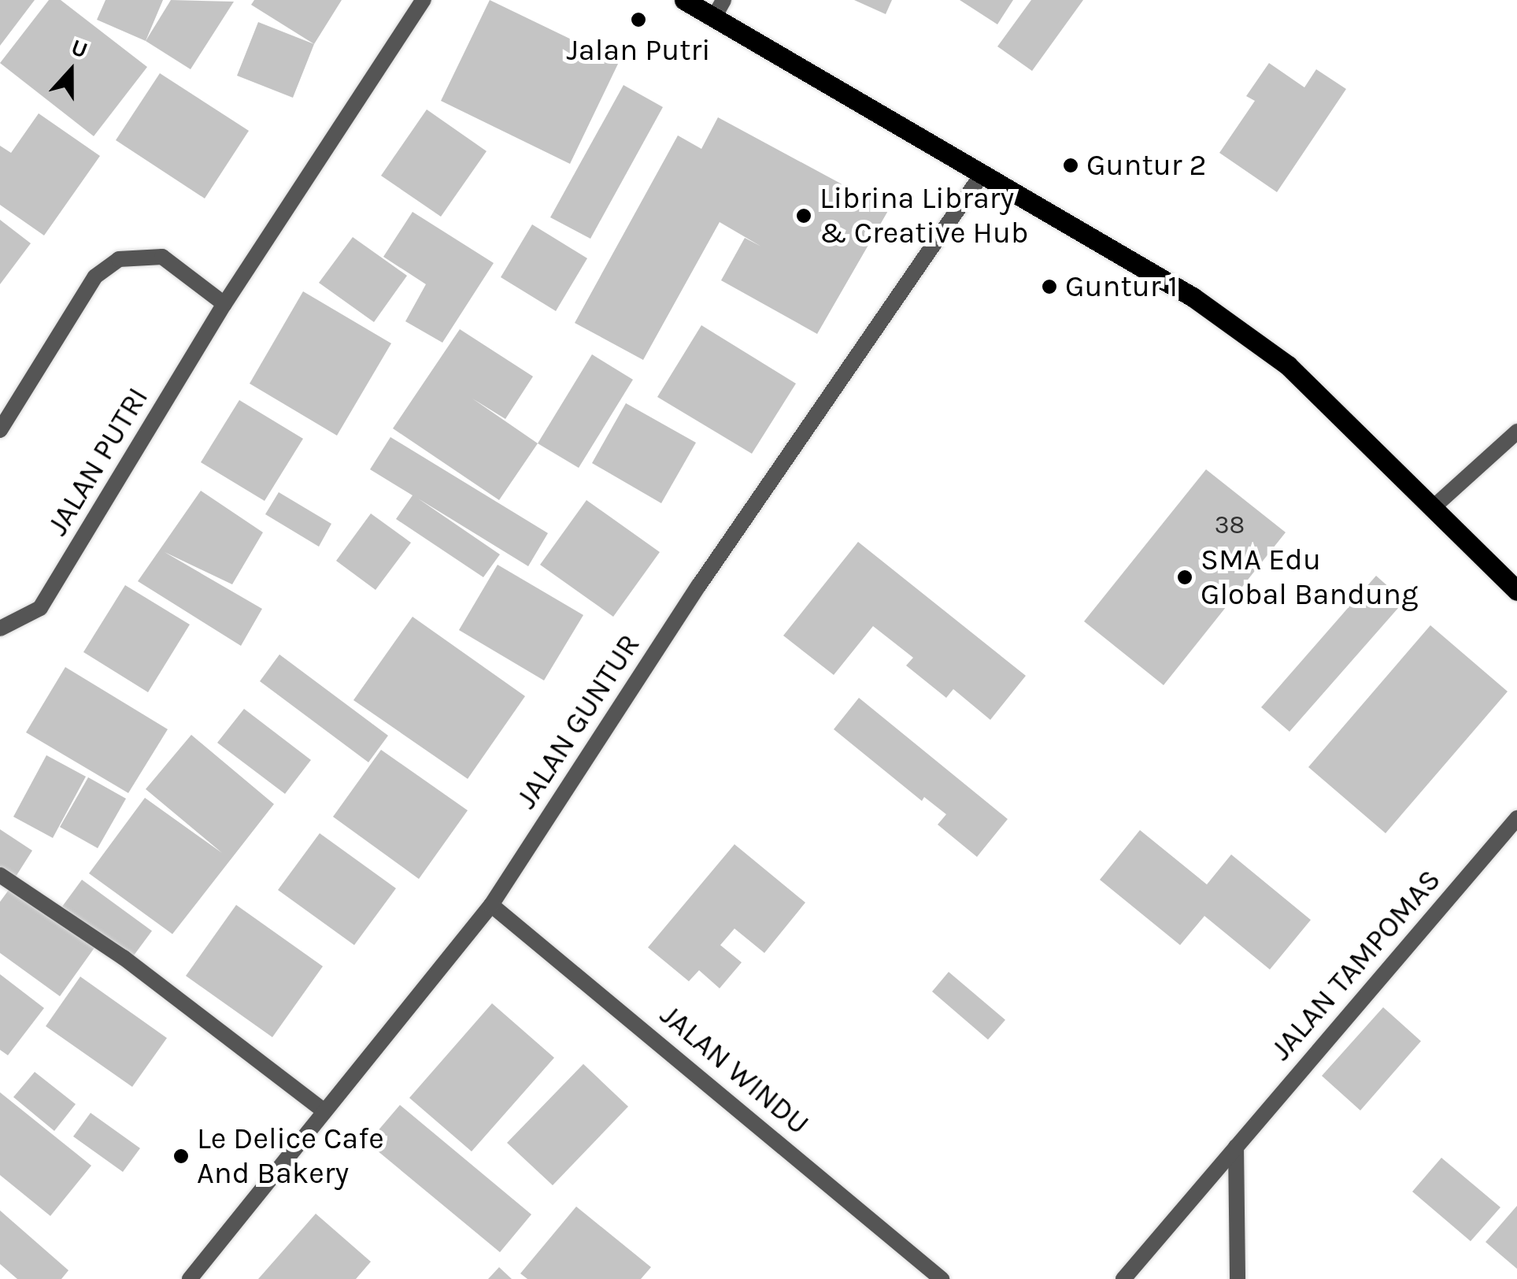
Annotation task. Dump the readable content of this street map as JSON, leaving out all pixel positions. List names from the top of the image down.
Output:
{
  "streets": {
    "street": [
      "JALAN PUTRI",
      "JALAN GUNTUR",
      "JALAN TAMPOMAS",
      "JALAN WINDU"
    ]
  },
  "crossings": [
    ["JALAN GUNTUR", "JALAN WINDU"]
  ],
  "places": [
    "Jalan Putri",
    "Guntur 2",
    "Librina Library & Creative Hub",
    "Guntur 1",
    "SMA Edu Global Bandung",
    "Le Delice Cafe And Bakery"
  ],
  "house_numbers": ["38"],
  "north": "top"
}
